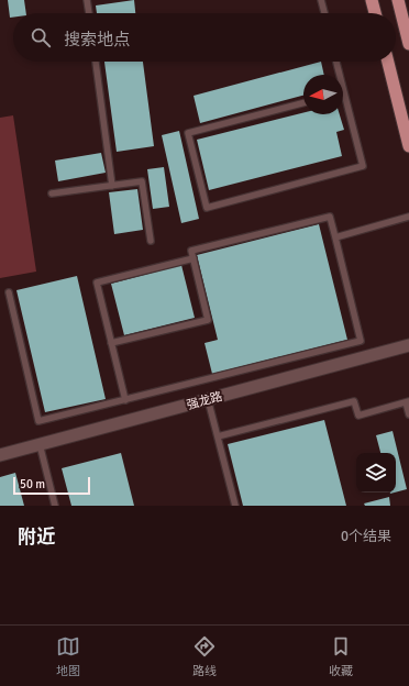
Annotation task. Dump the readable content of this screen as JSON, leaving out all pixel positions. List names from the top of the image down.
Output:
{
  "streets": {
    "street": ["强龙路"]
  },
  "scale_bar": "50 m",
  "north": "left",
  "page": {
    "search": "搜索地点",
    "scale": "50 m",
    "heading": ["附近", "0个结果"],
    "nav": ["地图", "路线", "收藏"]
  }
}
